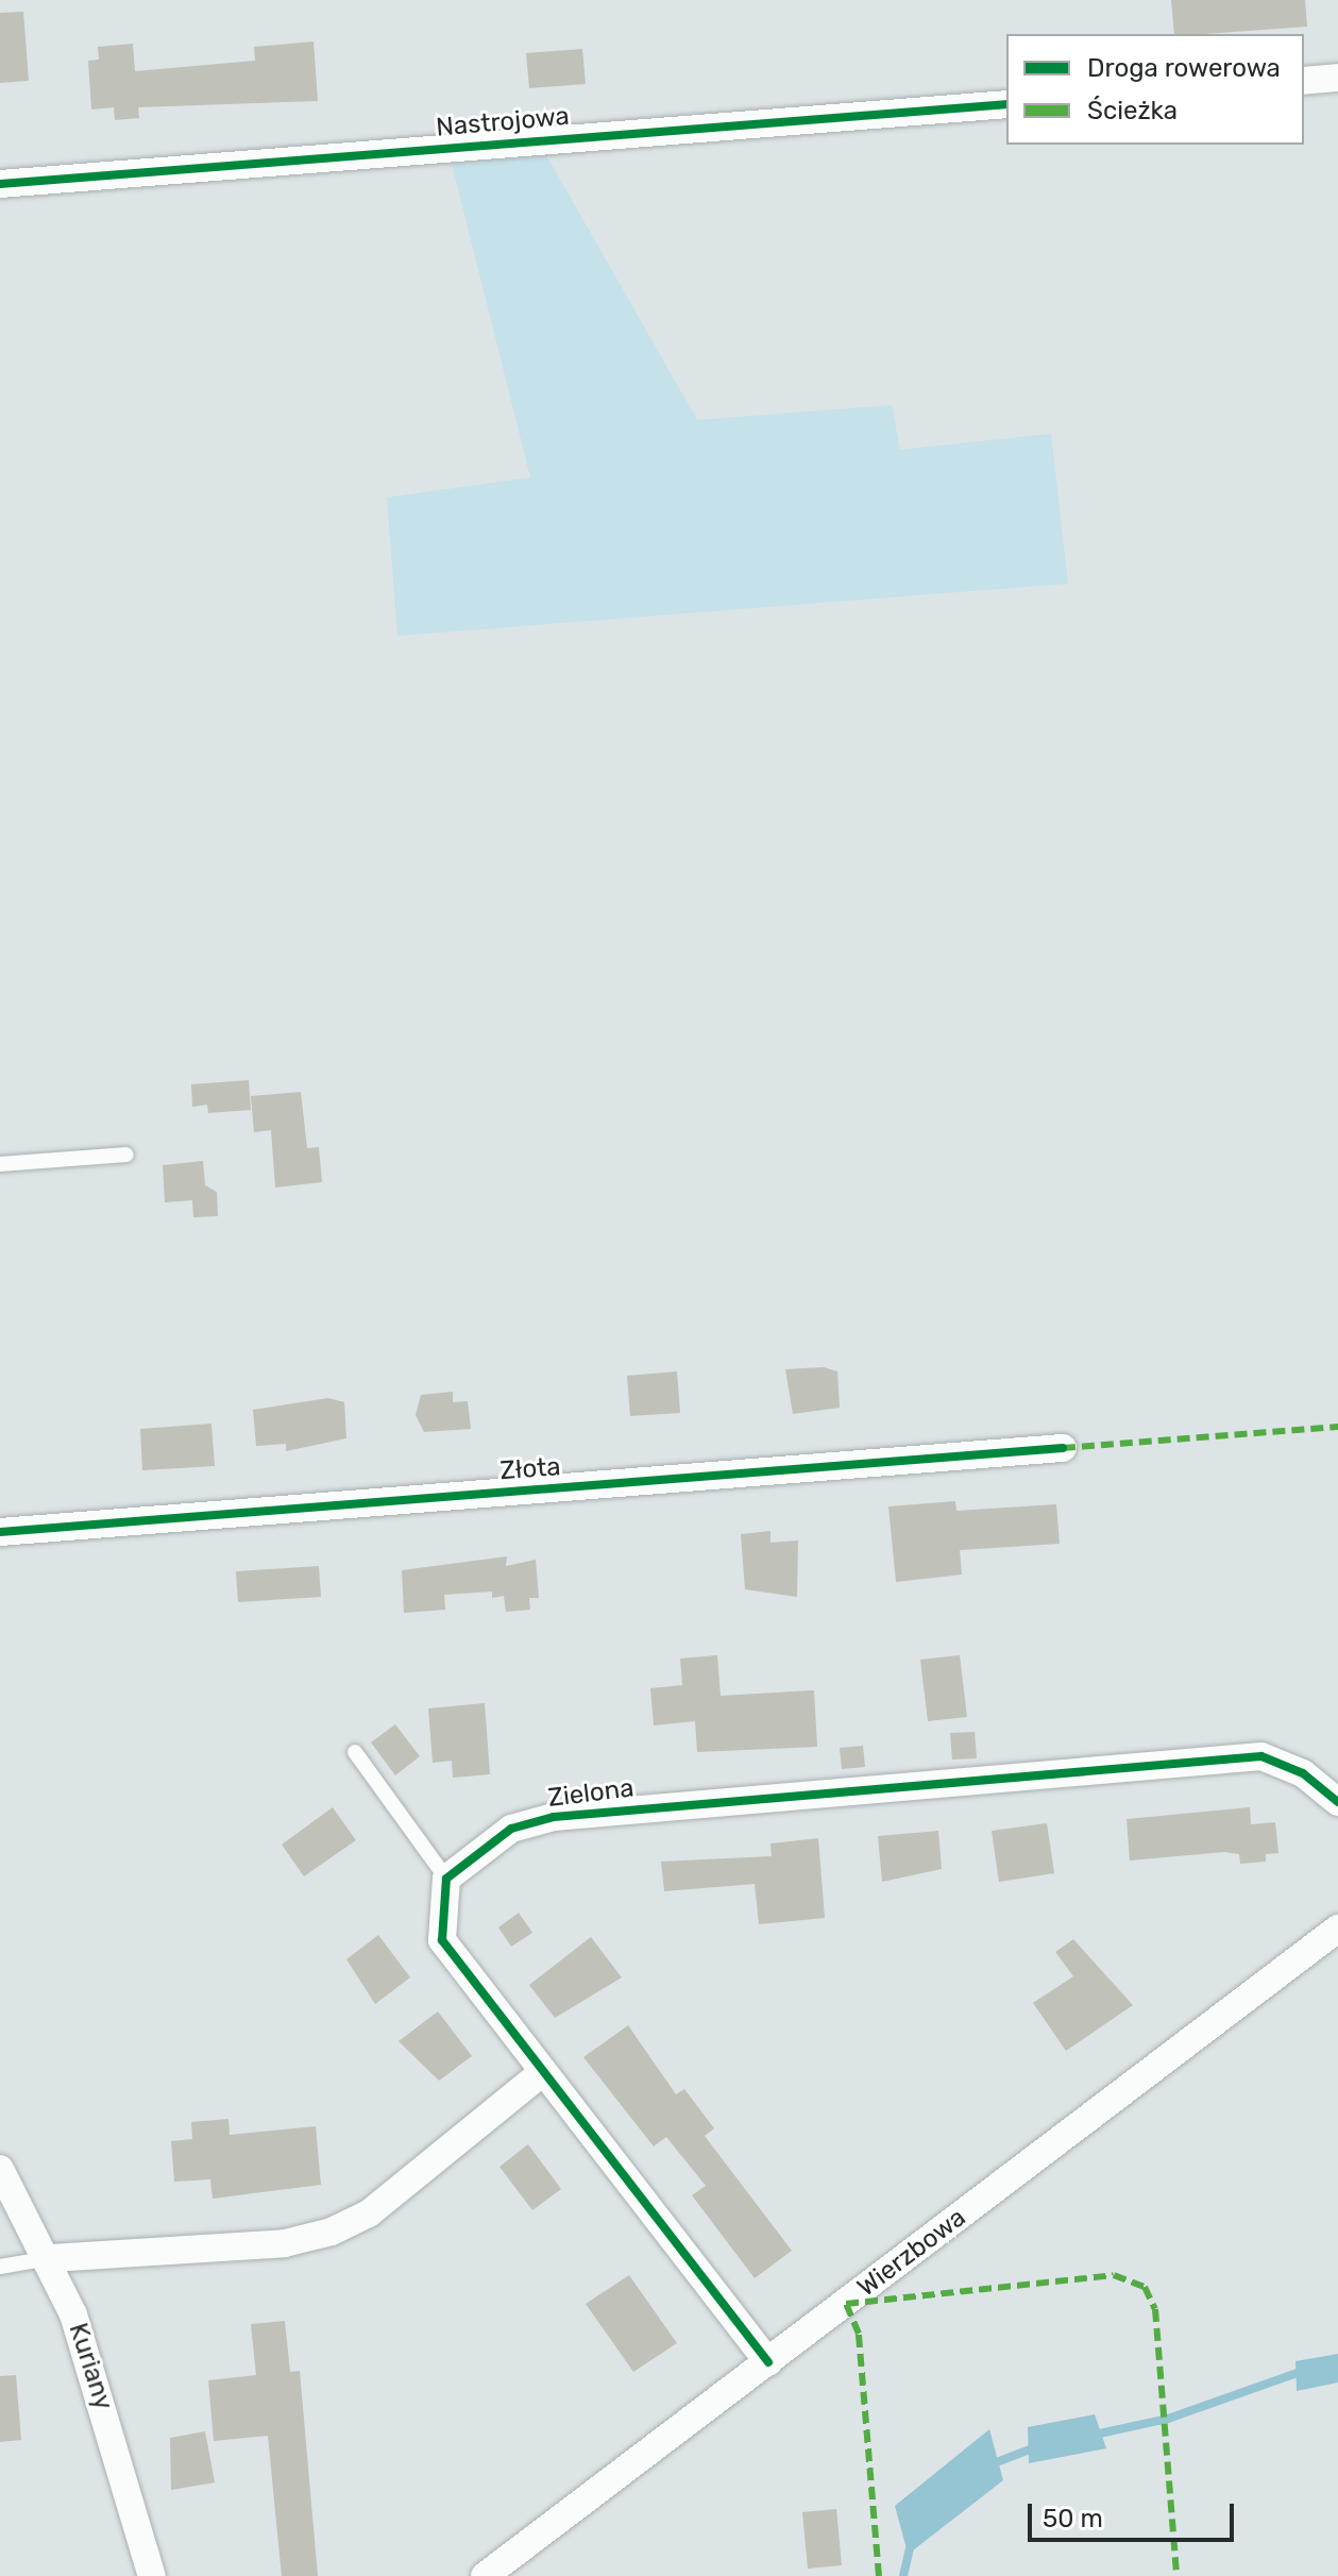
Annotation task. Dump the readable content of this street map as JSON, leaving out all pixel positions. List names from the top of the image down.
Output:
{
  "streets": {
    "street": [
      "Nastrojowa",
      "Złota",
      "Zielona",
      "Wierzbowa",
      "Kuriany"
    ]
  },
  "legend": ["Droga rowerowa", "Ścieżka"],
  "scale_bar": "50 m"
}
